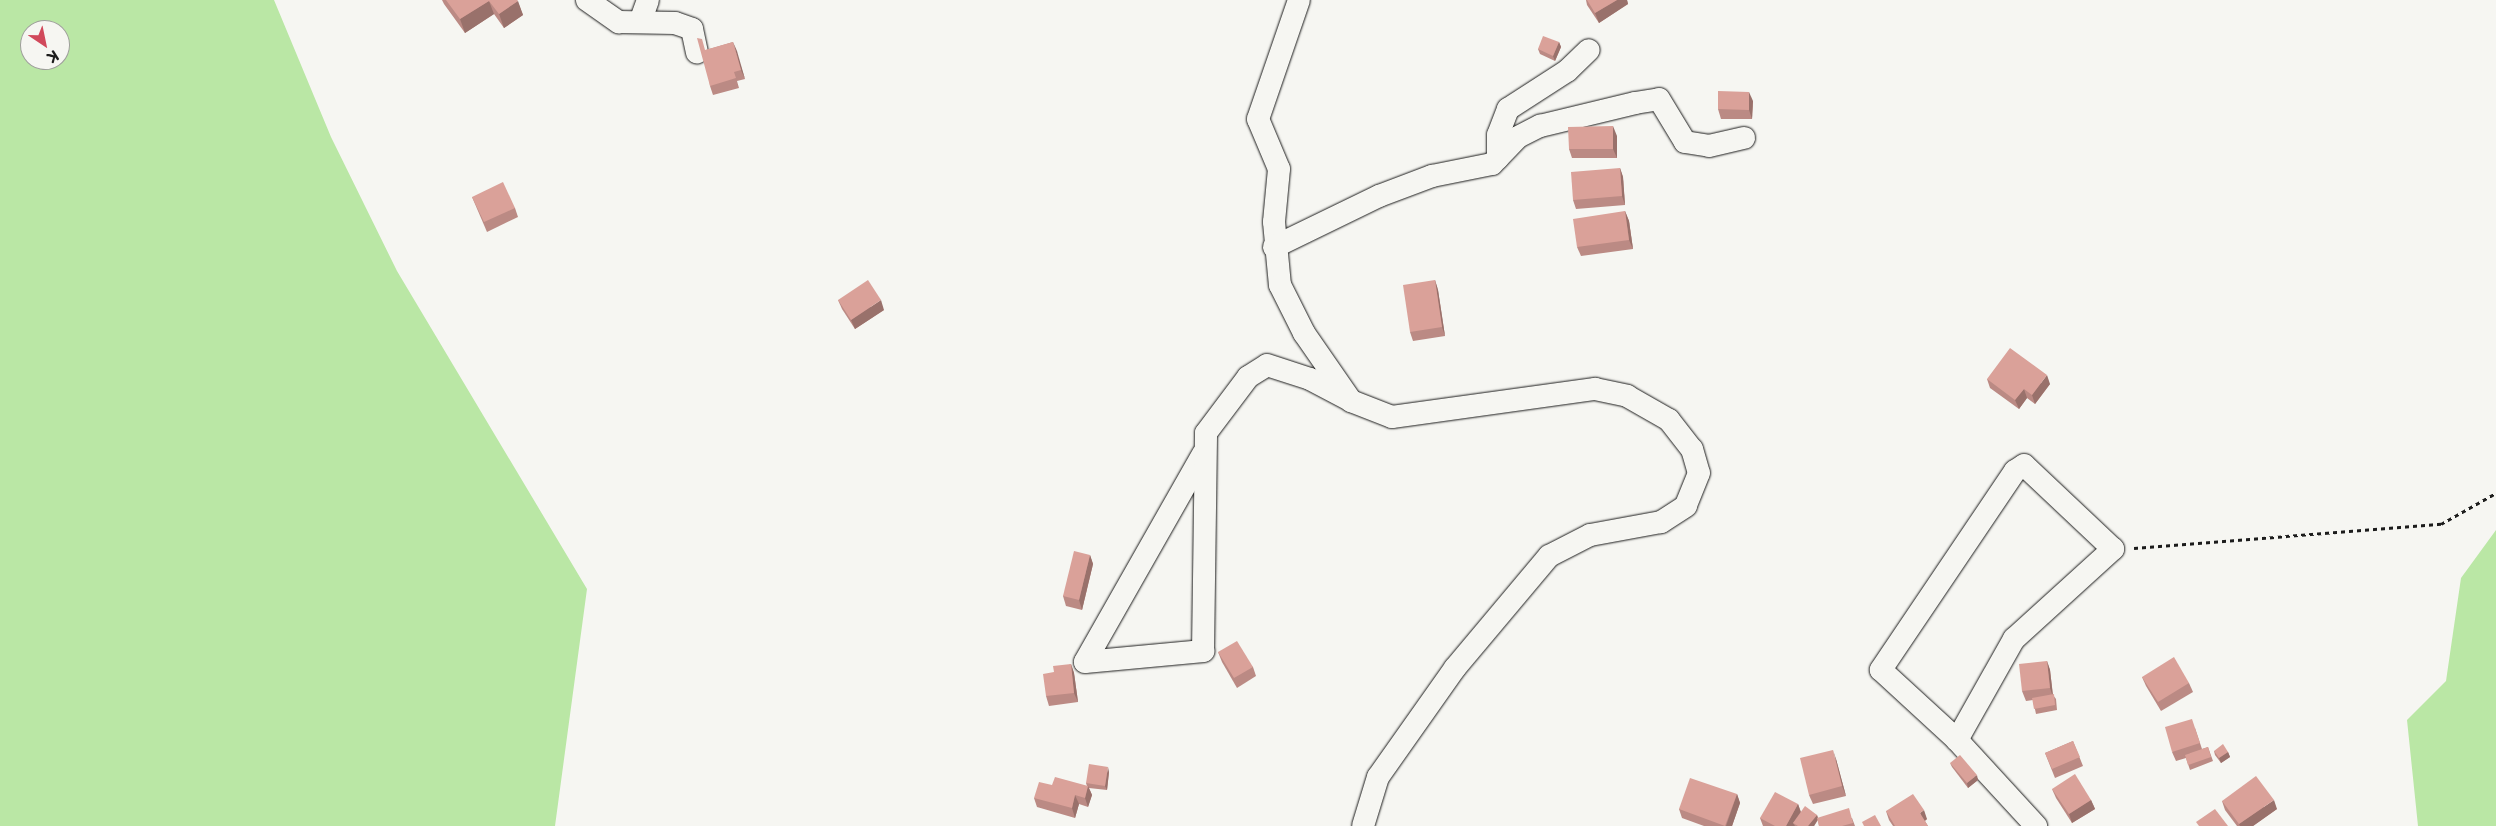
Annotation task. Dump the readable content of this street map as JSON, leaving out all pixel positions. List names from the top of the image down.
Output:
{
  "north": "bottom right"
}
